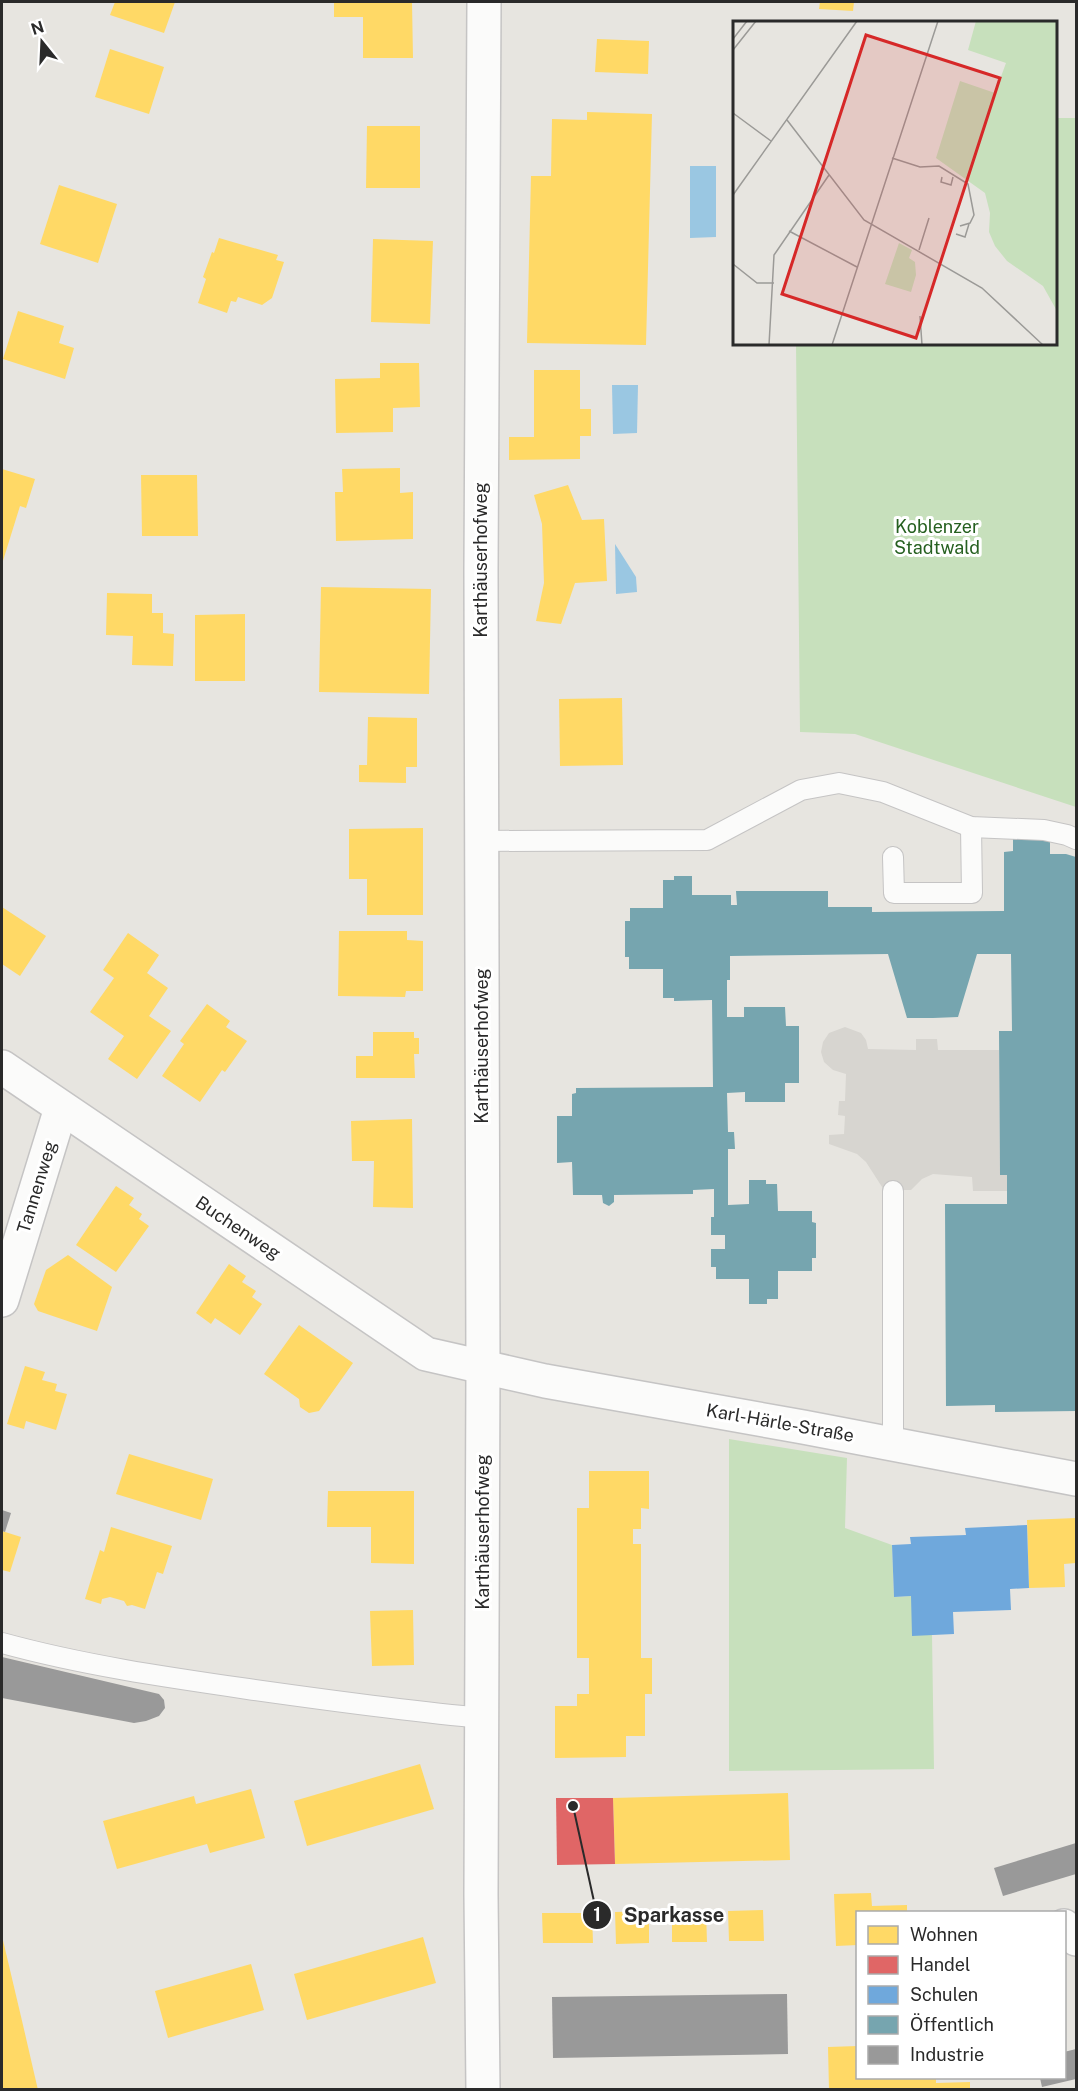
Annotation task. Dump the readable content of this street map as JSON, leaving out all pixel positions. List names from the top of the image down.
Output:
{
  "streets": {
    "street": [
      "Karthäuserhofweg",
      "Tannenweg",
      "Buchenweg",
      "Karl-Härle-Straße"
    ]
  },
  "crossings": [
    ["Karthäuserhofweg", "Buchenweg"],
    ["Karthäuserhofweg", "Karl-Härle-Straße"],
    ["Tannenweg", "Buchenweg"],
    ["Buchenweg", "Karl-Härle-Straße"]
  ],
  "parks": ["Koblenzer Stadtwald"],
  "places": ["Sparkasse"],
  "legend": [
    "Wohnen",
    "Handel",
    "Schulen",
    "Öffentlich",
    "Industrie"
  ],
  "north": "top"
}
